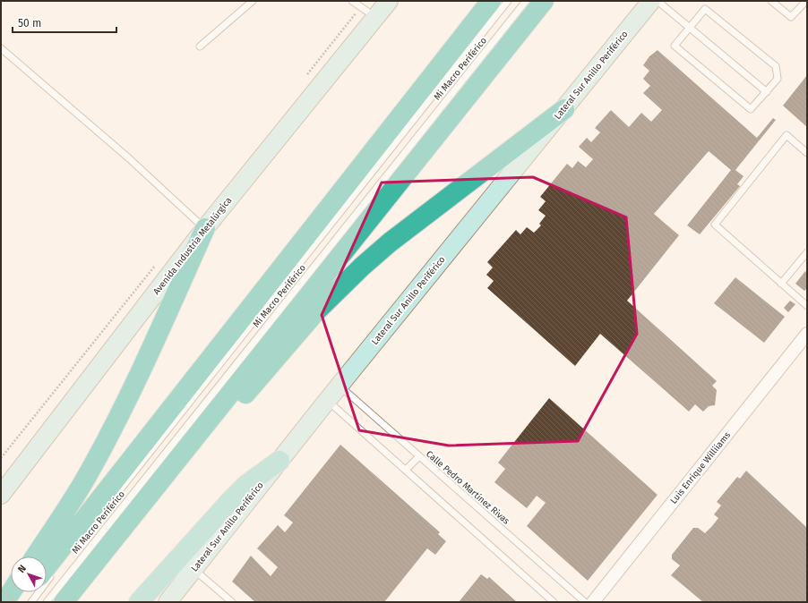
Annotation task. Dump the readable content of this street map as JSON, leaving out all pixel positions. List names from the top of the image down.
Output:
{
  "streets": {
    "main road": ["Lateral Sur Anillo Periférico", "Avenida Industria Metalúrgica"],
    "street": ["Luis Enrique Williiams"],
    "lane": ["Mi Macro Periférico", "Calle Pedro Martínez Rivas"]
  },
  "crossings": [
    ["Lateral Sur Anillo Periférico", "Calle Pedro Martínez Rivas"]
  ],
  "scale_bar": "50 m",
  "north": "top left"
}
